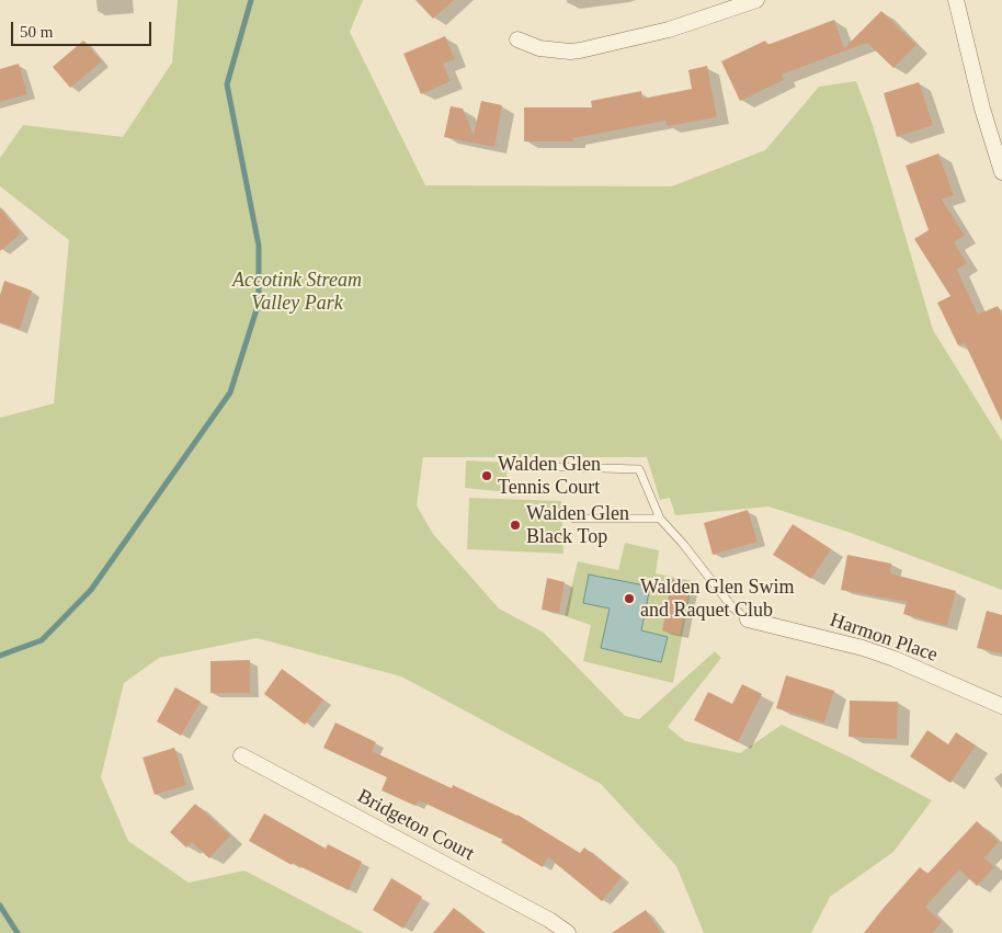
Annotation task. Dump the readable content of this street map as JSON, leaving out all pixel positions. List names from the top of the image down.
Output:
{
  "streets": {
    "street": ["Harmon Place", "Bridgeton Court"]
  },
  "parks": ["Accotink Stream Valley Park"],
  "places": ["Walden Glen Tennis Court", "Walden Glen Black Top", "Walden Glen Swim and Raquet Club"],
  "scale_bar": "50 m"
}
